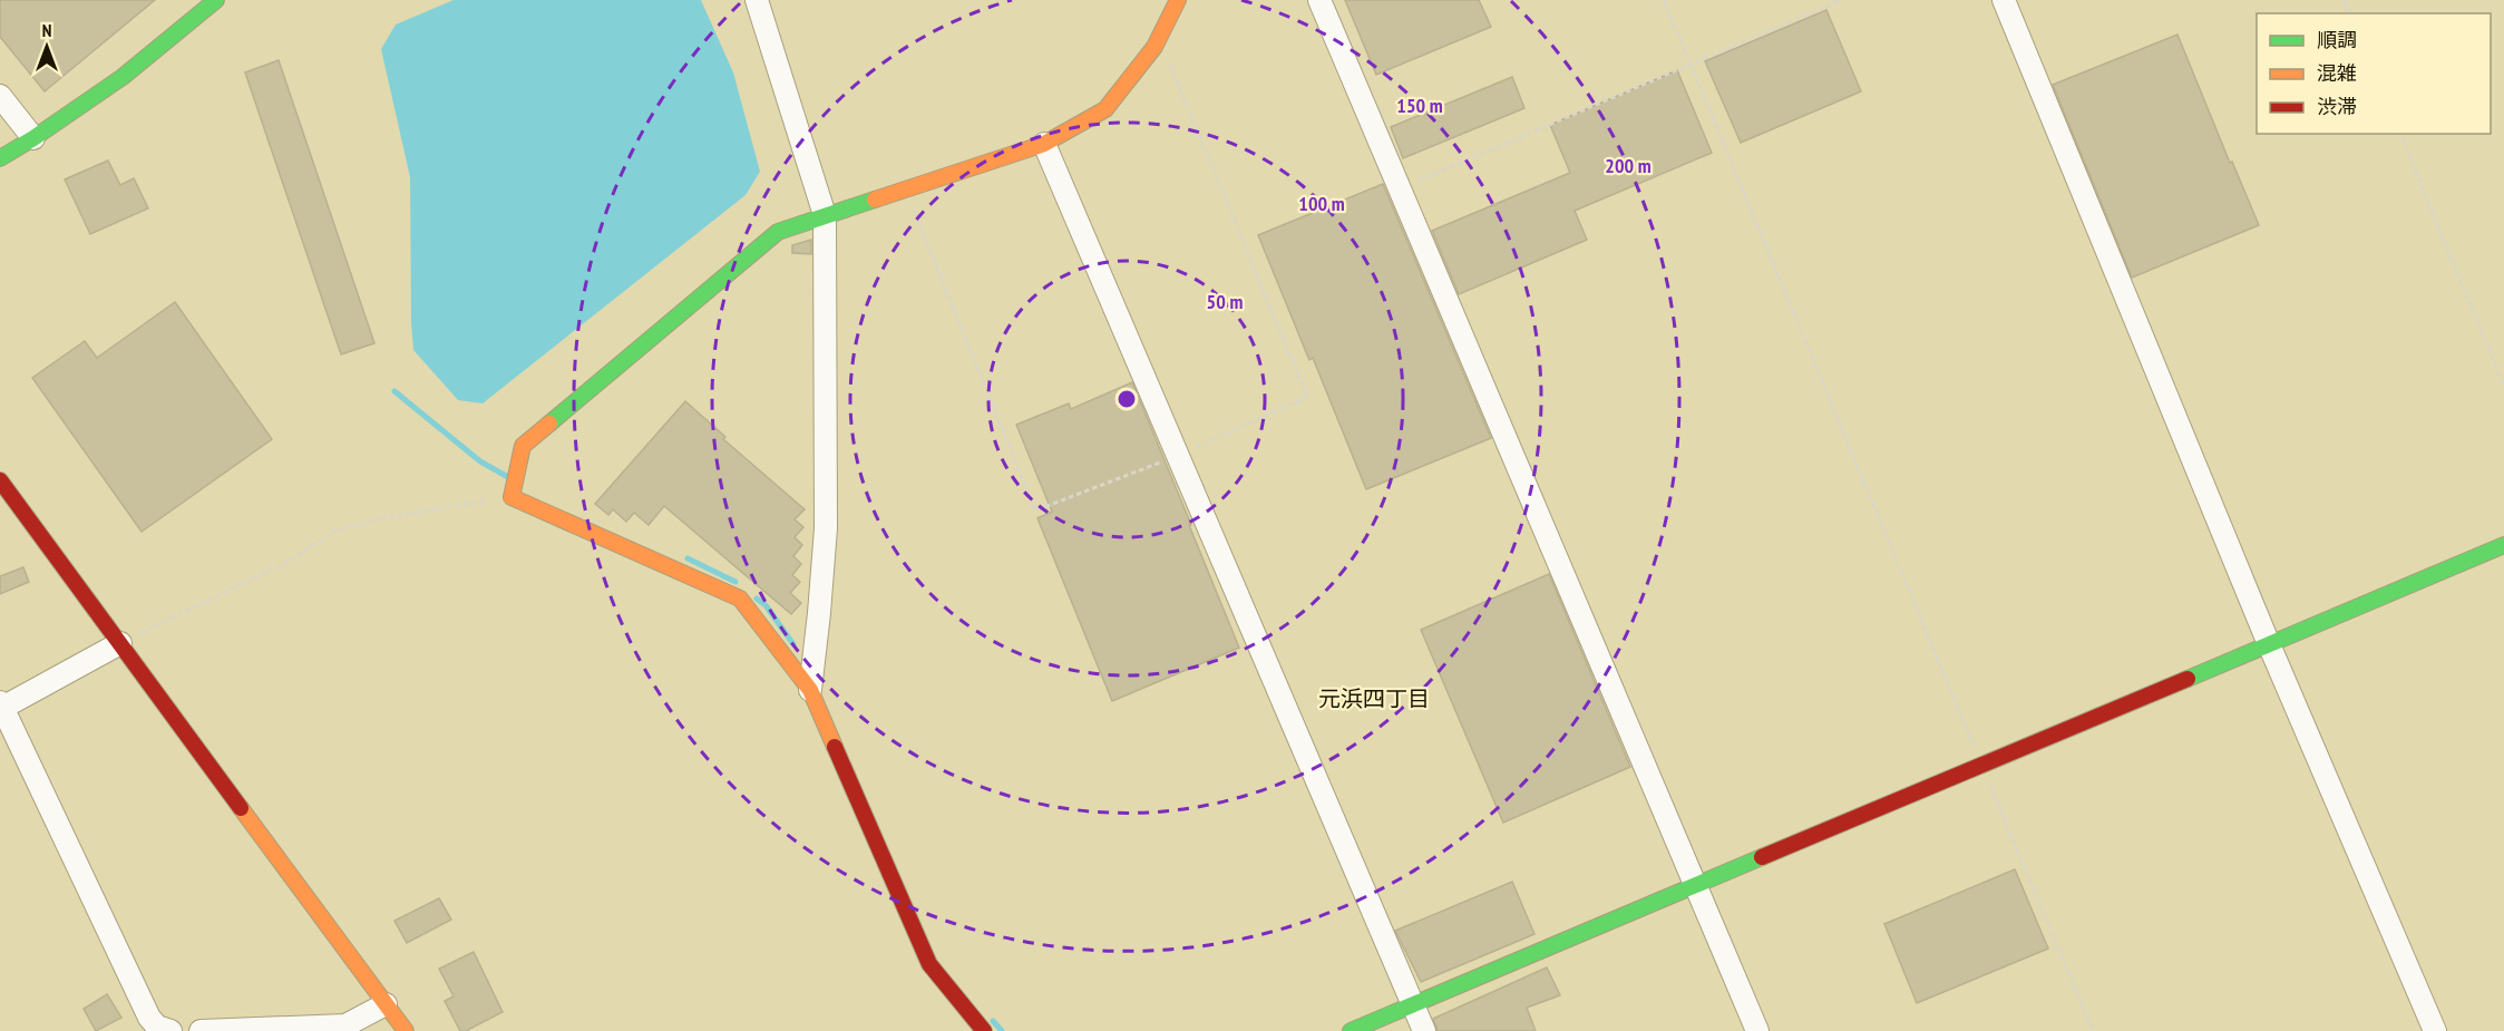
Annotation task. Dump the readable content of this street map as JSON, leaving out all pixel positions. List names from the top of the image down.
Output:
{
  "districts": ["元浜四丁目"],
  "legend": ["順調", "混雑", "渋滞"],
  "north": "top",
  "rings": [
    "150 m",
    "200 m",
    "100 m",
    "50 m"
  ]
}
